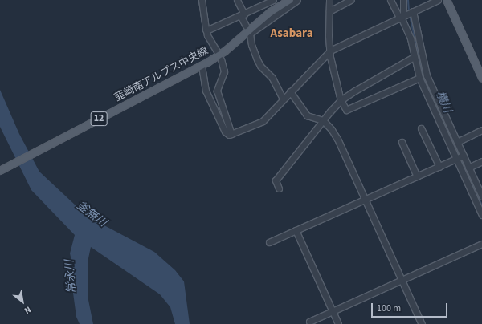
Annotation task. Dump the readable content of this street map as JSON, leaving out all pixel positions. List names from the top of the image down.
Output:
{
  "streets": {
    "main road": ["韮崎南アルプス中央線", "12"]
  },
  "districts": ["Asabara"],
  "water": ["横川", "釜無川", "常永川"],
  "scale_bar": "100 m",
  "north": "bottom right"
}
